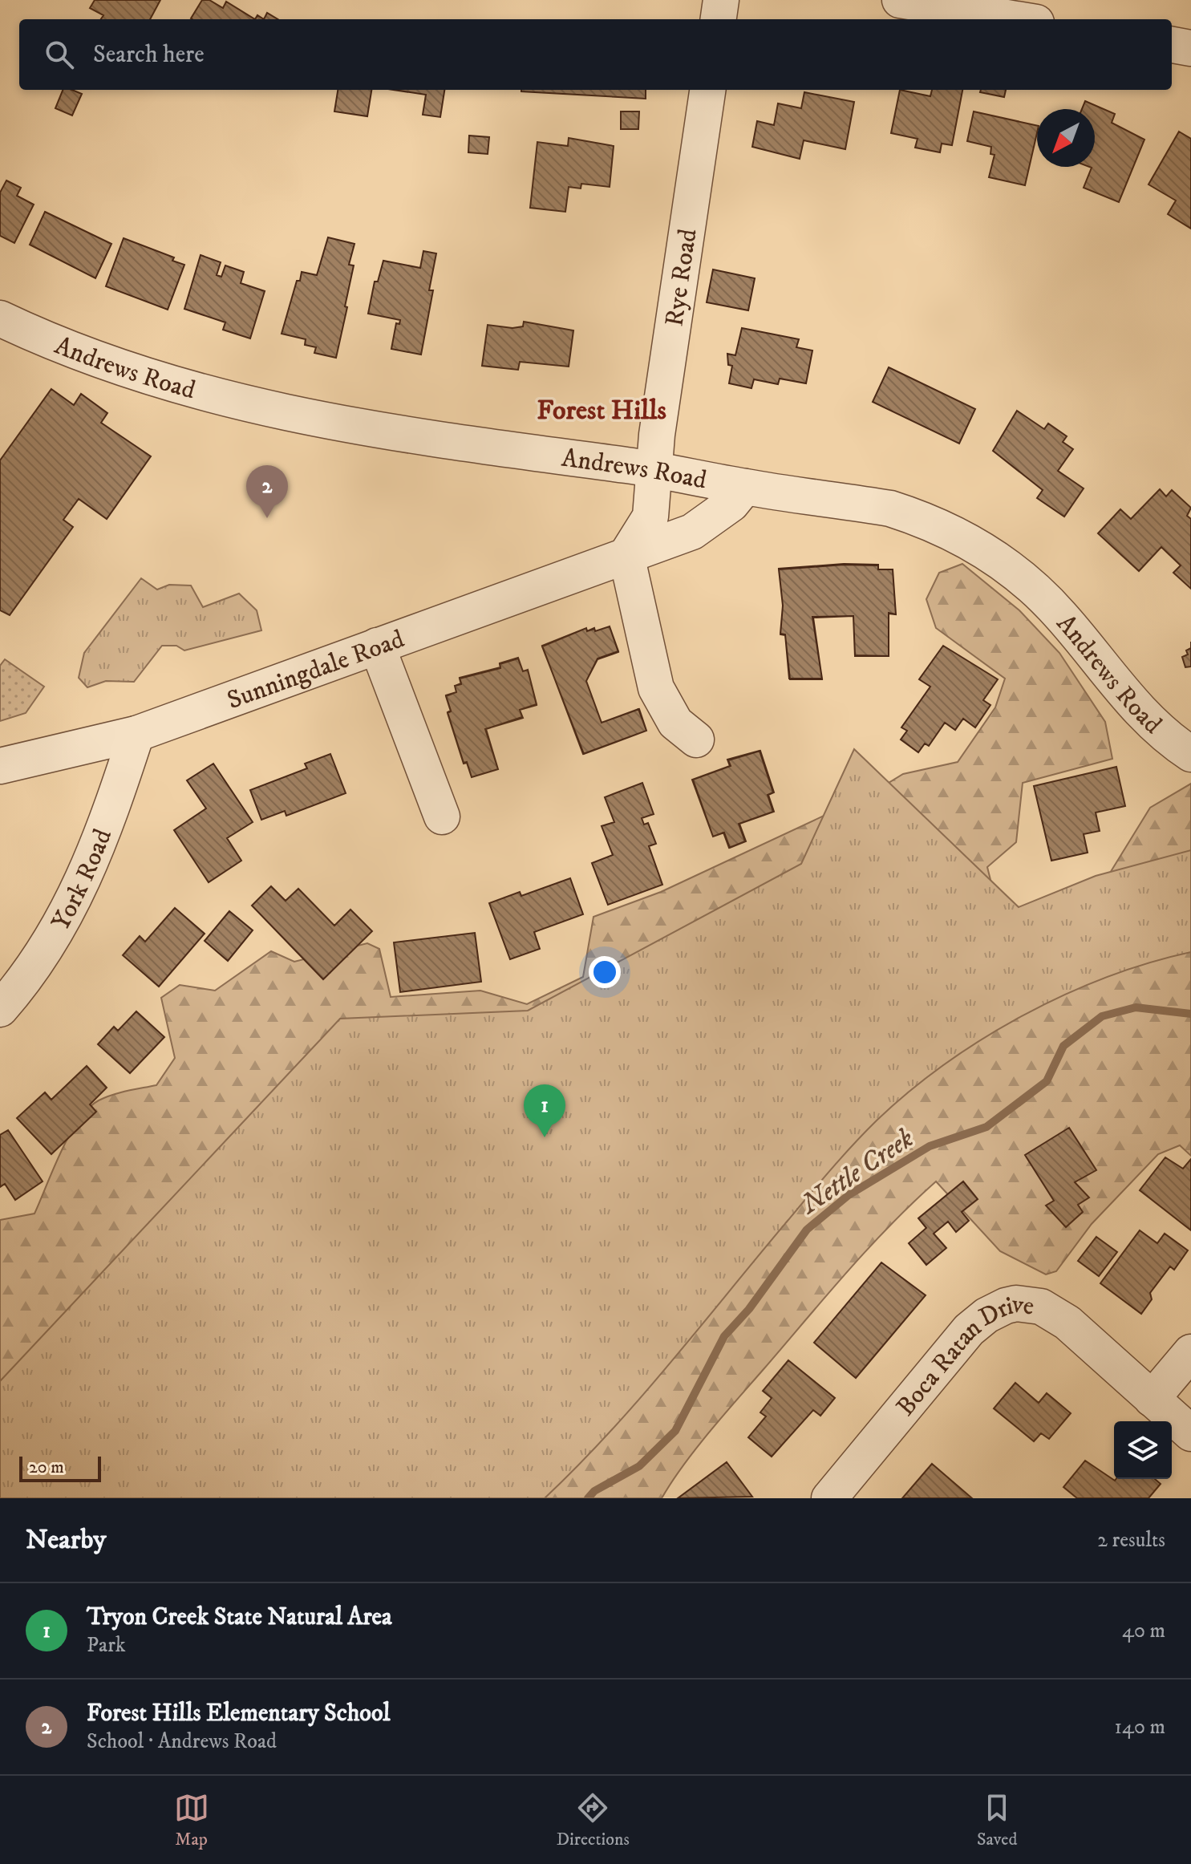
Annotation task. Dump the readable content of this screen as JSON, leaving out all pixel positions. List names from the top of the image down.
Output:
{
  "streets": {
    "street": [
      "Rye Road",
      "Andrews Road",
      "Sunningdale Road",
      "York Road",
      "Boca Ratan Drive"
    ]
  },
  "crossings": [
    ["Rye Road", "Andrews Road"],
    ["Andrews Road", "Sunningdale Road"],
    ["Sunningdale Road", "York Road"]
  ],
  "districts": ["Forest Hills"],
  "water": ["Nettle Creek"],
  "scale_bar": "20 m",
  "north": "bottom left",
  "page": {
    "search": "Search here",
    "pins": ["2", "1"],
    "scale": "20 m",
    "heading": ["Nearby", "2 results"],
    "list": [
      {
        "mark": "1",
        "name": "Tryon Creek State Natural Area",
        "note": "Park",
        "value": "40 m"
      },
      {
        "mark": "2",
        "name": "Forest Hills Elementary School",
        "note": "School · Andrews Road",
        "value": "140 m"
      }
    ],
    "nav": ["Map", "Directions", "Saved"]
  }
}
